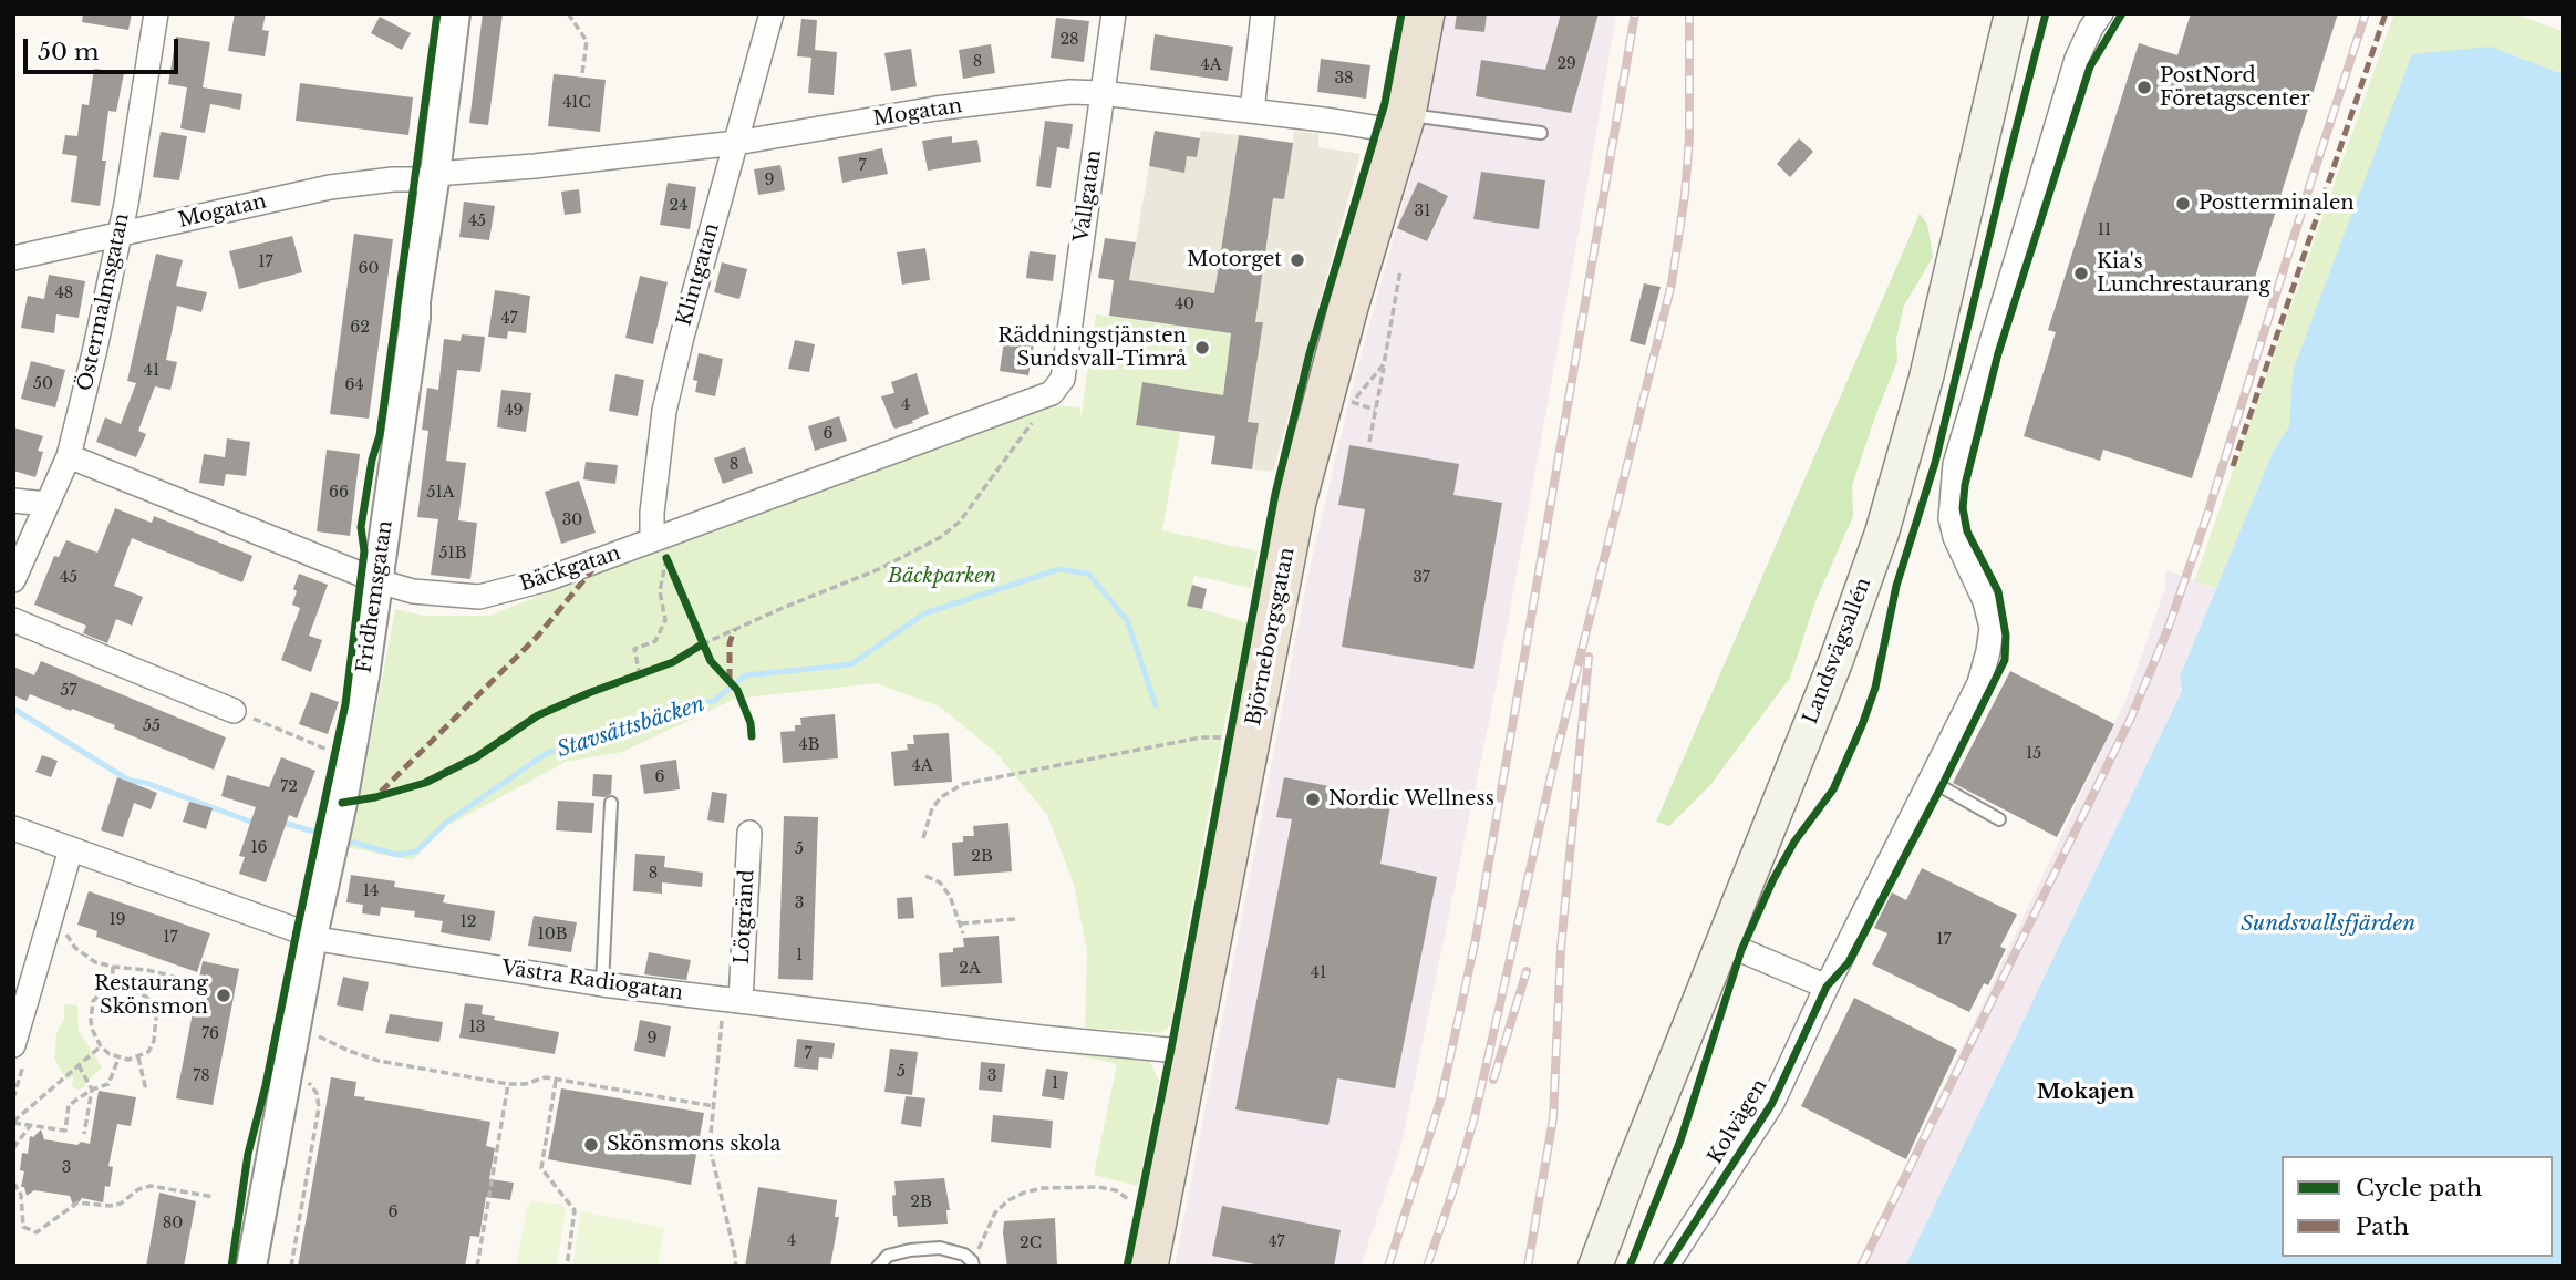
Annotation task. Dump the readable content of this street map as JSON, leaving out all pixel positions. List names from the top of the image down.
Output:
{
  "streets": {
    "highway": ["Björneborgsgatan"],
    "main road": ["Landsvägsallén"],
    "street": [
      "Mogatan",
      "Vallgatan",
      "Klintgatan",
      "Östermalmsgatan",
      "Bäckgatan",
      "Fridhemsgatan",
      "Lötgränd",
      "Västra Radiogatan",
      "Kolvägen"
    ]
  },
  "crossings": [
    ["Mogatan", "Vallgatan"],
    ["Mogatan", "Klintgatan"],
    ["Mogatan", "Östermalmsgatan"],
    ["Mogatan", "Fridhemsgatan"],
    ["Mogatan", "Björneborgsgatan"],
    ["Vallgatan", "Bäckgatan"],
    ["Klintgatan", "Bäckgatan"],
    ["Östermalmsgatan", "Bäckgatan"],
    ["Bäckgatan", "Fridhemsgatan"],
    ["Fridhemsgatan", "Västra Radiogatan"],
    ["Björneborgsgatan", "Västra Radiogatan"],
    ["Lötgränd", "Västra Radiogatan"]
  ],
  "districts": ["Mokajen"],
  "water": ["Stavsättsbäcken", "Sundsvallsfjärden"],
  "parks": ["Bäckparken"],
  "places": [
    "PostNord Företagscenter",
    "Postterminalen",
    "Motorget",
    "Kia's Lunchrestaurang",
    "Räddningstjänsten Sundsvall-Timrå",
    "Nordic Wellness",
    "Restaurang Skönsmon",
    "Skönsmons skola"
  ],
  "house_numbers": [
    "28",
    "8",
    "29",
    "4A",
    "38",
    "41C",
    "7",
    "9",
    "24",
    "31",
    "45",
    "11",
    "17",
    "60",
    "48",
    "40",
    "47",
    "62",
    "41",
    "50",
    "64",
    "4",
    "49",
    "6",
    "8",
    "66",
    "51A",
    "30",
    "51B",
    "45",
    "37",
    "57",
    "55",
    "4B",
    "15",
    "4A",
    "6",
    "72",
    "16",
    "5",
    "2B",
    "8",
    "14",
    "3",
    "19",
    "12",
    "10B",
    "17",
    "17",
    "1",
    "2A",
    "41",
    "13",
    "76",
    "9",
    "7",
    "5",
    "78",
    "3",
    "1",
    "3",
    "2B",
    "6",
    "80",
    "4",
    "47",
    "2C"
  ],
  "legend": ["Cycle path", "Path"],
  "scale_bar": "50 m"
}
